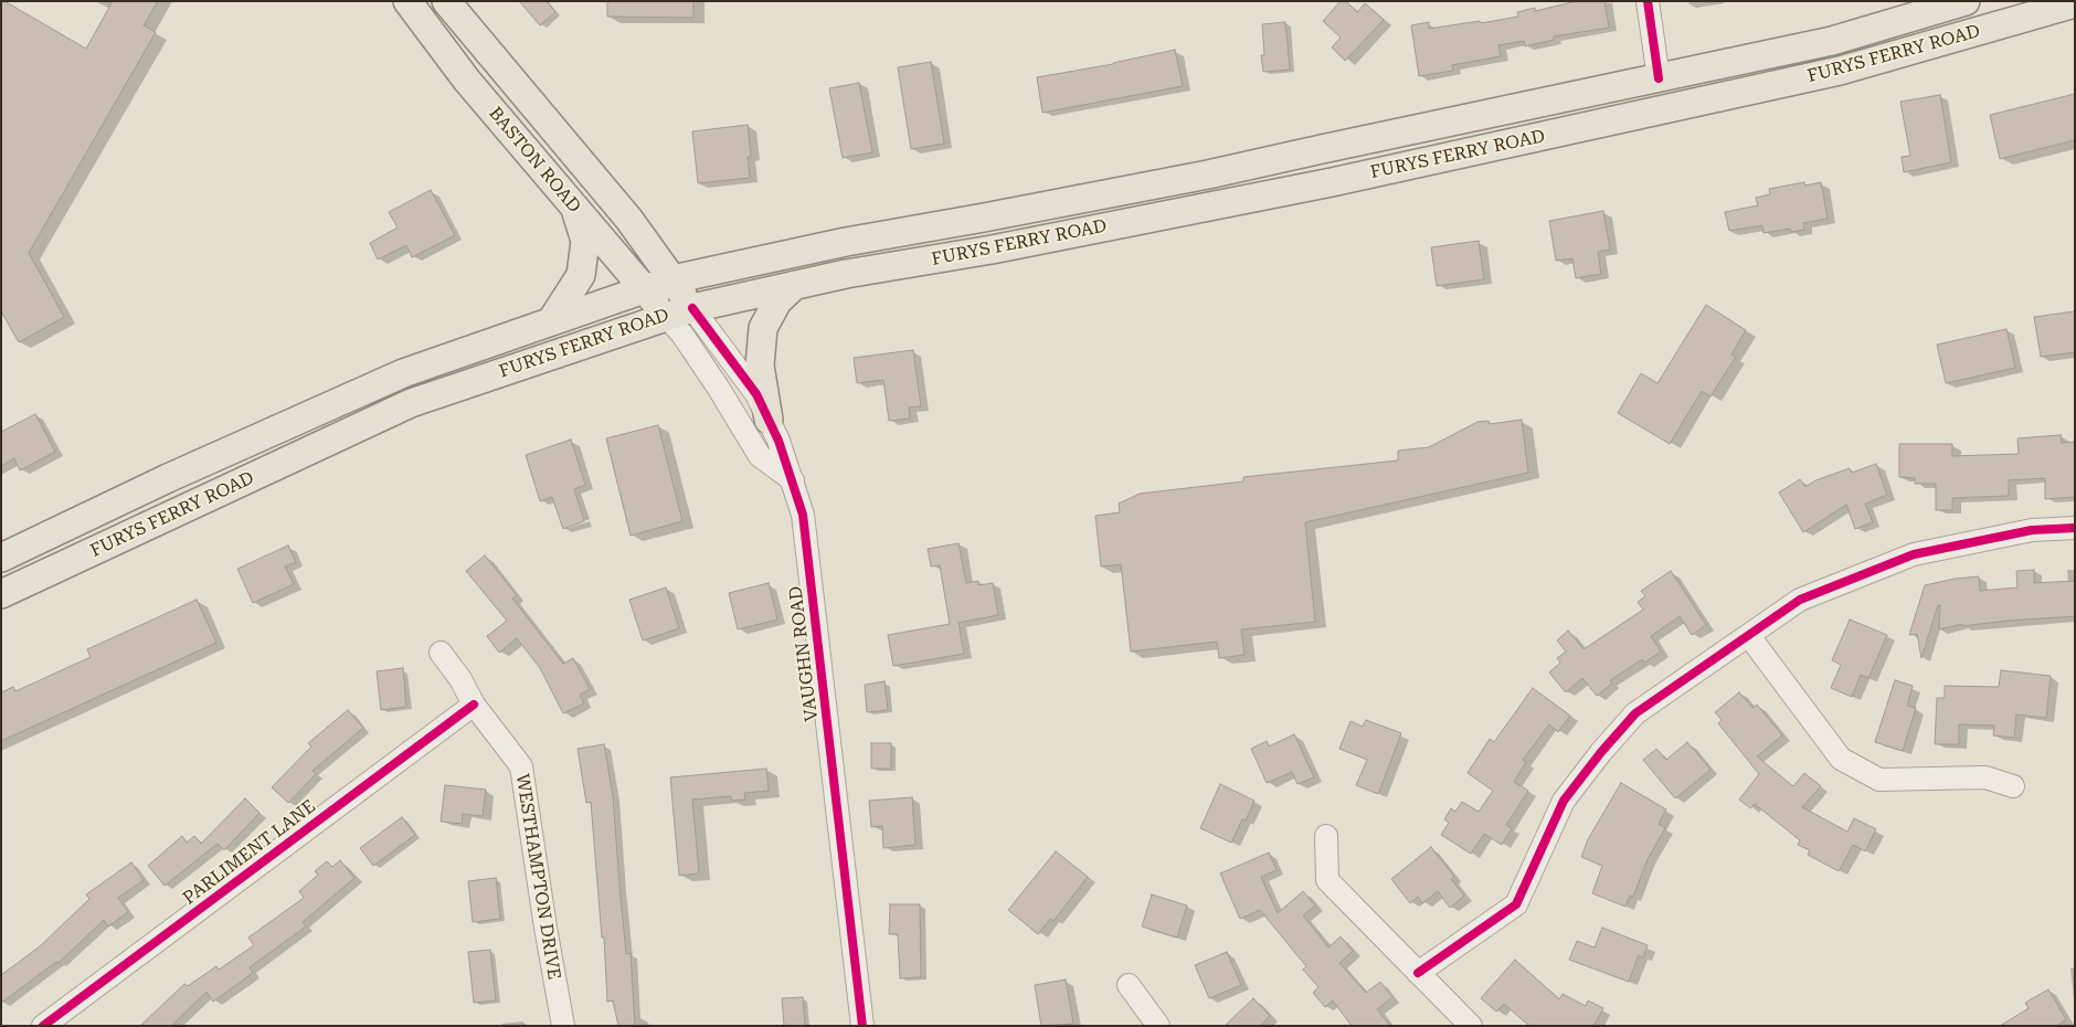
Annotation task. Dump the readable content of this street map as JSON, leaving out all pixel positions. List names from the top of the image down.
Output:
{
  "streets": {
    "main road": ["FURYS FERRY ROAD", "BASTON ROAD"],
    "street": ["VAUGHN ROAD", "PARLIMENT LANE", "WESTHAMPTON DRIVE"]
  },
  "crossings": [
    ["FURYS FERRY ROAD", "BASTON ROAD"],
    ["FURYS FERRY ROAD", "VAUGHN ROAD"],
    ["BASTON ROAD", "VAUGHN ROAD"],
    ["PARLIMENT LANE", "WESTHAMPTON DRIVE"]
  ]
}
